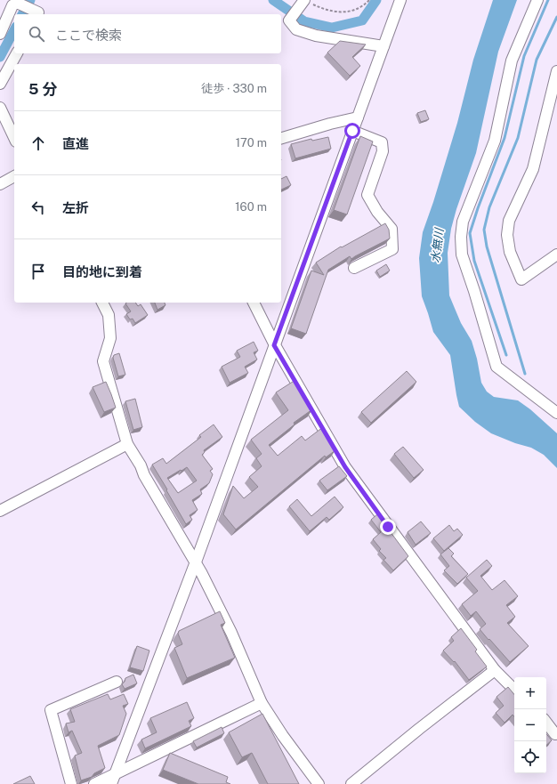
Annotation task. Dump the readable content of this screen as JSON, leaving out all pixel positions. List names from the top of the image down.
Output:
{
  "water": ["水無川"],
  "page": {
    "search": "ここで検索",
    "heading": ["5 分", "徒歩 · 330 m"],
    "list": [
      ["直進", "170 m"],
      ["左折", "160 m"],
      "目的地に到着"
    ],
    "map_buttons": ["+", "−"]
  }
}
